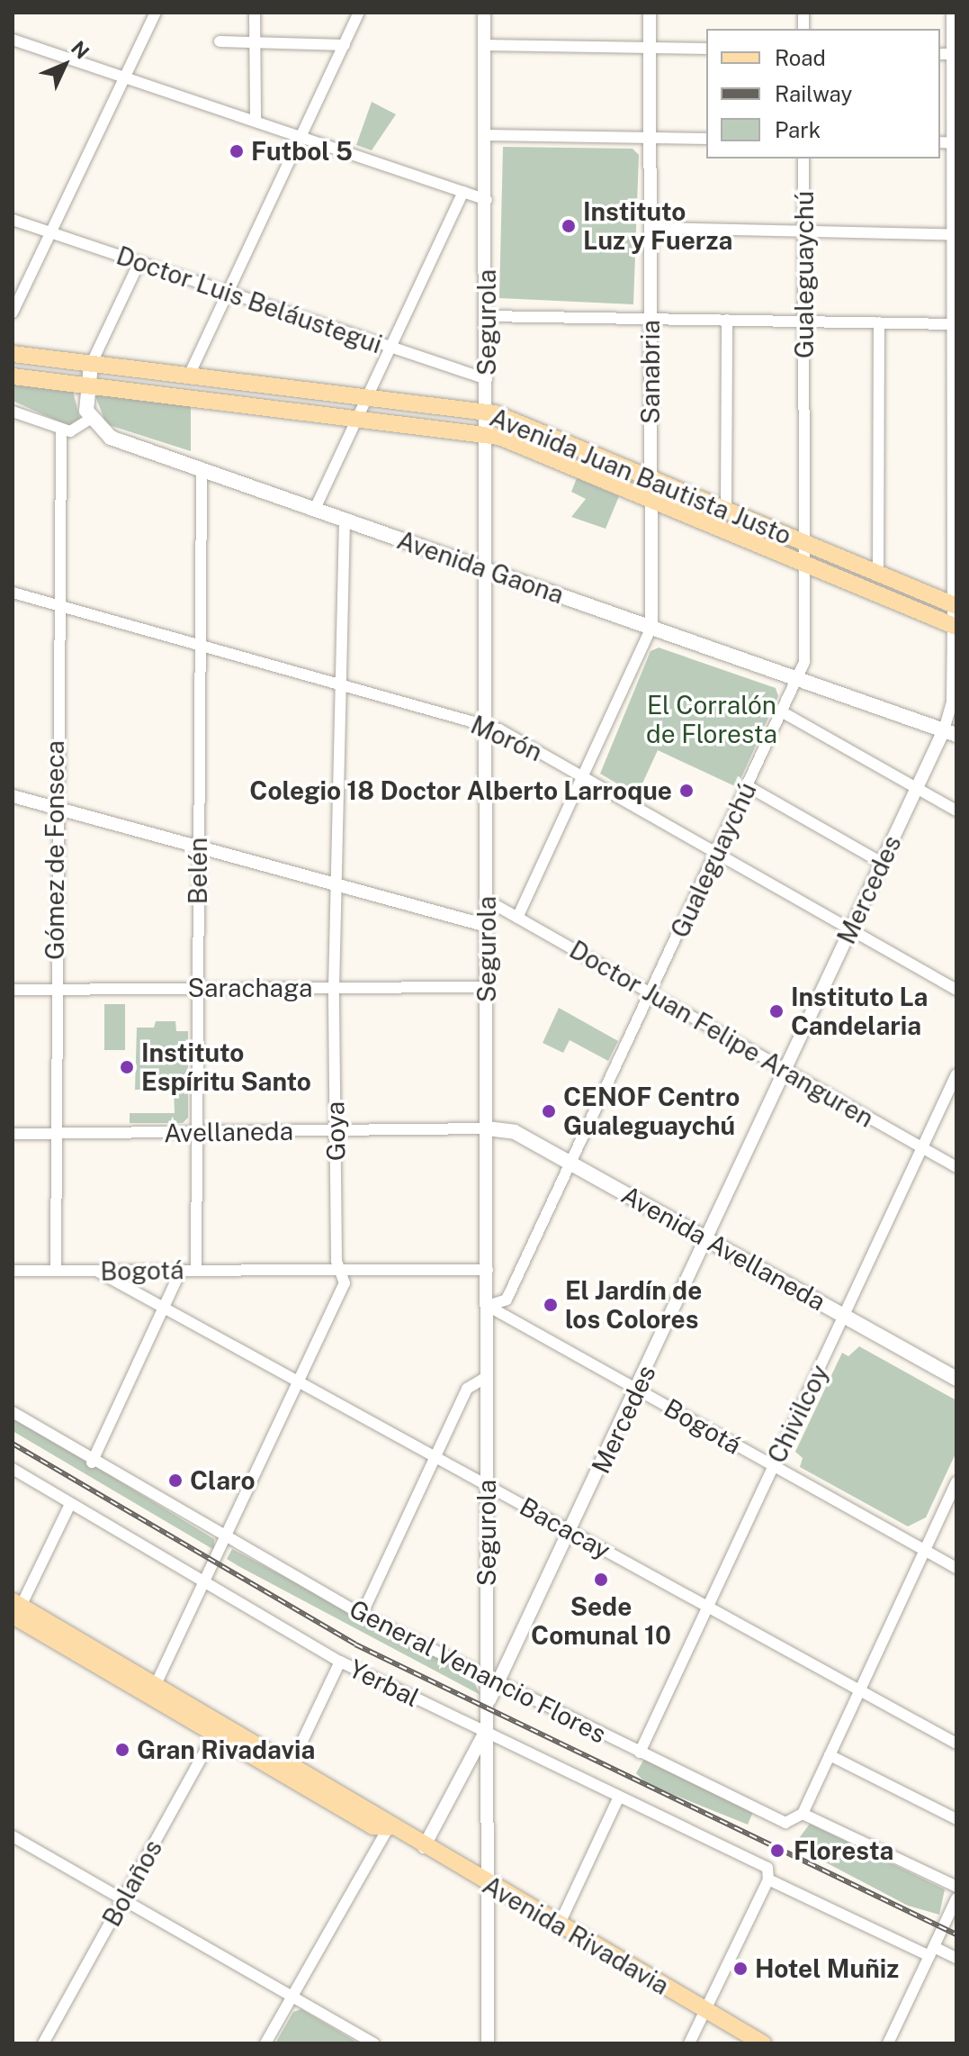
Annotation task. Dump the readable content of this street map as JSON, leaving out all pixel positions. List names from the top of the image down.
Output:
{
  "streets": {
    "main road": [
      "Avenida Juan Bautista Justo",
      "Avenida Gaona",
      "Avenida Avellaneda",
      "Avenida Rivadavia"
    ],
    "street": [
      "Gualeguaychú",
      "Doctor Luis Beláustegui",
      "Segurola",
      "Sanabria",
      "Morón",
      "Gómez de Fonseca",
      "Belén",
      "Mercedes",
      "Sarachaga",
      "Doctor Juan Felipe Aranguren",
      "Goya",
      "Avellaneda",
      "Bogotá",
      "Chivilcoy",
      "Bacacay",
      "General Venancio Flores",
      "Yerbal",
      "Bolaños"
    ]
  },
  "crossings": [
    ["Gualeguaychú", "Segurola"],
    ["Gualeguaychú", "Avenida Juan Bautista Justo"],
    ["Gualeguaychú", "Avenida Gaona"],
    ["Gualeguaychú", "Morón"],
    ["Gualeguaychú", "Doctor Juan Felipe Aranguren"],
    ["Gualeguaychú", "Avenida Avellaneda"],
    ["Gualeguaychú", "Bogotá"],
    ["Doctor Luis Beláustegui", "Segurola"],
    ["Segurola", "Avenida Juan Bautista Justo"],
    ["Segurola", "Avenida Gaona"],
    ["Segurola", "Morón"],
    ["Segurola", "Mercedes"],
    ["Segurola", "Sarachaga"],
    ["Segurola", "Doctor Juan Felipe Aranguren"],
    ["Segurola", "Avellaneda"],
    ["Segurola", "Avenida Avellaneda"],
    ["Segurola", "Bogotá"],
    ["Segurola", "Bacacay"],
    ["Segurola", "General Venancio Flores"],
    ["Sanabria", "Avenida Juan Bautista Justo"],
    ["Sanabria", "Avenida Gaona"],
    ["Sanabria", "Morón"],
    ["Sanabria", "Doctor Juan Felipe Aranguren"],
    ["Avenida Juan Bautista Justo", "Mercedes"],
    ["Avenida Gaona", "Belén"],
    ["Avenida Gaona", "Mercedes"],
    ["Avenida Gaona", "Goya"],
    ["Morón", "Gómez de Fonseca"],
    ["Morón", "Belén"],
    ["Morón", "Mercedes"],
    ["Morón", "Goya"],
    ["Gómez de Fonseca", "Sarachaga"],
    ["Gómez de Fonseca", "Avellaneda"],
    ["Gómez de Fonseca", "Bogotá"],
    ["Belén", "Sarachaga"],
    ["Belén", "Avellaneda"],
    ["Belén", "Bogotá"],
    ["Mercedes", "Doctor Juan Felipe Aranguren"],
    ["Mercedes", "Avenida Avellaneda"],
    ["Mercedes", "Bogotá"],
    ["Mercedes", "Bacacay"],
    ["Mercedes", "General Venancio Flores"],
    ["Mercedes", "Yerbal"],
    ["Sarachaga", "Goya"],
    ["Doctor Juan Felipe Aranguren", "Chivilcoy"],
    ["Goya", "Avellaneda"],
    ["Goya", "Bogotá"],
    ["Goya", "Bacacay"],
    ["Goya", "General Venancio Flores"],
    ["Goya", "Yerbal"],
    ["Goya", "Avenida Rivadavia"],
    ["Avellaneda", "Avenida Avellaneda"],
    ["Avenida Avellaneda", "Chivilcoy"],
    ["Bogotá", "Chivilcoy"],
    ["Bogotá", "Bacacay"],
    ["Chivilcoy", "Bacacay"],
    ["Chivilcoy", "General Venancio Flores"],
    ["Bolaños", "Avenida Rivadavia"]
  ],
  "parks": ["El Corralón de Floresta"],
  "places": [
    "Futbol 5",
    "Instituto Luz y Fuerza",
    "Colegio 18 Doctor Alberto Larroque",
    "Instituto La Candelaria",
    "Instituto Espíritu Santo",
    "CENOF Centro Gualeguaychú",
    "El Jardín de los Colores",
    "Claro",
    "Sede Comunal 10",
    "Gran Rivadavia",
    "Floresta",
    "Hotel Muñiz"
  ],
  "legend": ["Road", "Railway", "Park"],
  "north": "top right"
}
